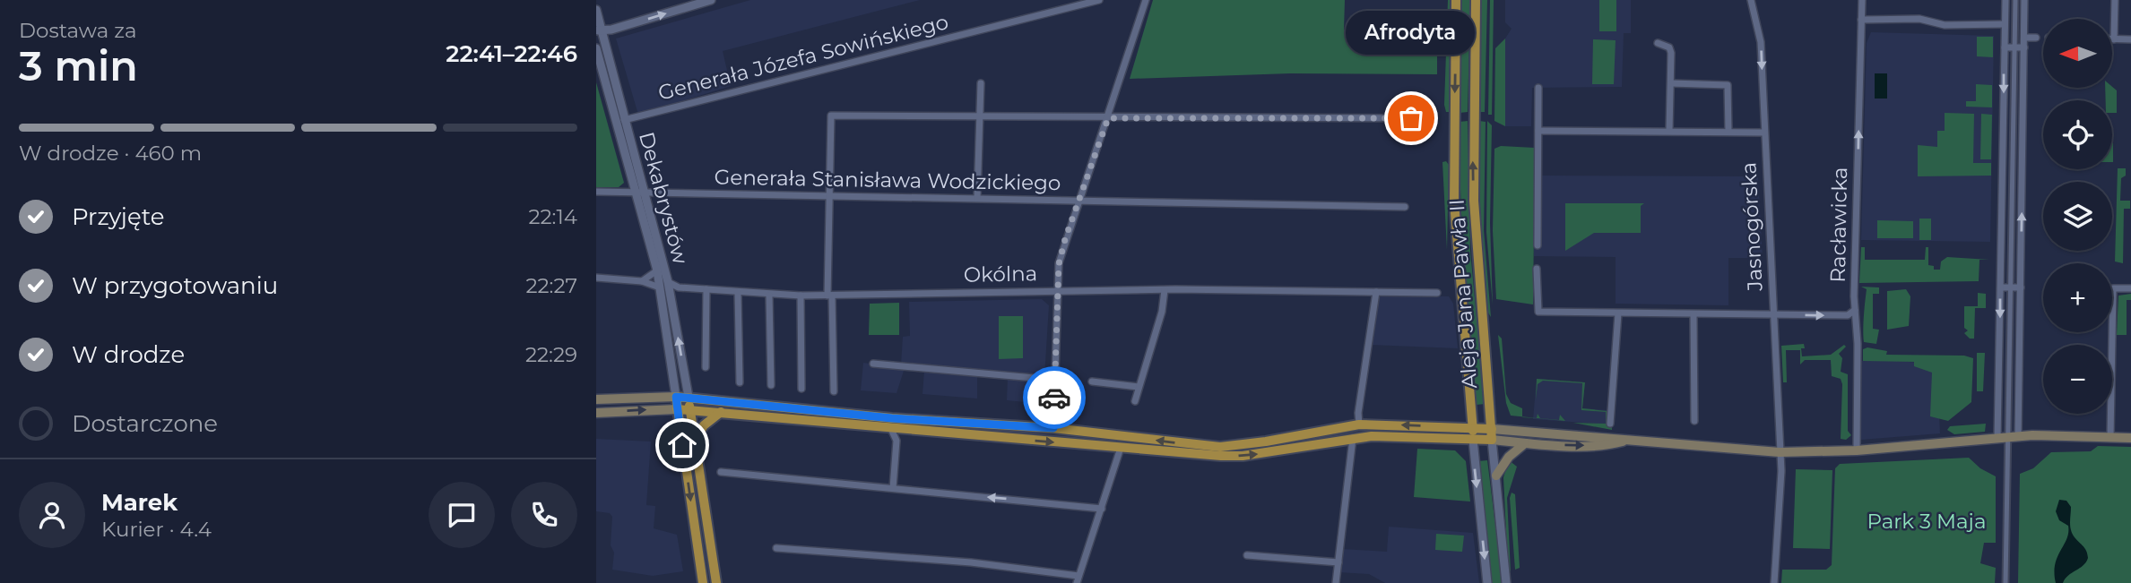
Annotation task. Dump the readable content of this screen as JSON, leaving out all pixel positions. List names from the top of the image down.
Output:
{
  "streets": {
    "main road": ["Aleja Jana Pawła II"],
    "street": [
      "Generała Józefa Sowińskiego",
      "Generała Stanisława Wodzickiego",
      "Dekabrystów",
      "Racławicka",
      "Jasnogórska",
      "Okólna"
    ]
  },
  "crossings": [
    ["Generała Józefa Sowińskiego", "Dekabrystów"],
    ["Generała Stanisława Wodzickiego", "Dekabrystów"],
    ["Dekabrystów", "Okólna"]
  ],
  "one_way": ["Racławicka"],
  "parks": ["Park 3 Maja"],
  "places": ["Afrodyta"],
  "north": "left",
  "page": {
    "heading": ["3 min", "Dostawa za", "22:41–22:46"],
    "panel": ["Marek", "Kurier · 4.4"],
    "bubble": "Afrodyta",
    "map_buttons": ["+", "−"],
    "bar": "W drodze · 460 m",
    "list": [
      ["Przyjęte", "22:14"],
      ["W przygotowaniu", "22:27"],
      ["W drodze", "22:29"],
      "Dostarczone"
    ]
  }
}
